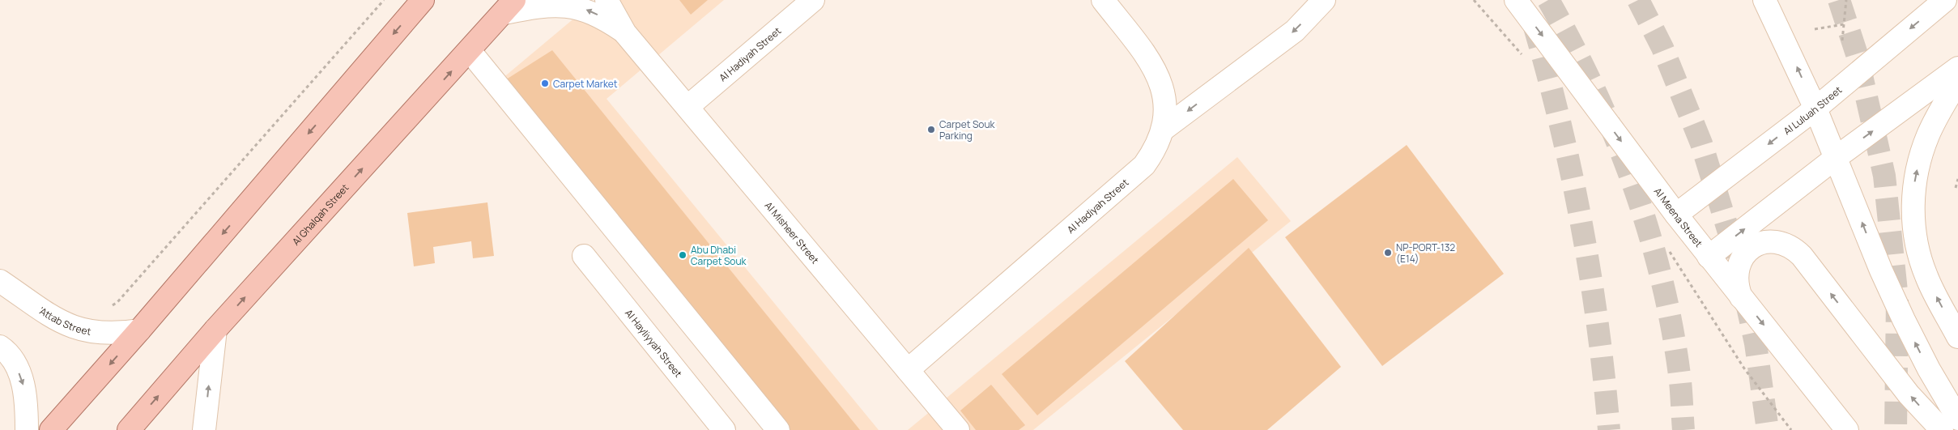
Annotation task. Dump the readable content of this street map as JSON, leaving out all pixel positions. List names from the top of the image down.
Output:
{
  "streets": {
    "main road": ["Al Ghalqah Street"],
    "street": [
      "Al Hadiyah Street",
      "Al Luluah Street",
      "Al Meena Street",
      "Al Misheer Street",
      "'Attab Street",
      "Al Hayliyyah Street"
    ]
  },
  "crossings": [
    ["Al Hadiyah Street", "Al Misheer Street"],
    ["Al Luluah Street", "Al Meena Street"],
    ["Al Ghalqah Street", "Al Misheer Street"]
  ],
  "places": [
    "Carpet Market",
    "Carpet Souk Parking",
    "NP-PORT-132 (E14)",
    "Abu Dhabi Carpet Souk"
  ]
}
